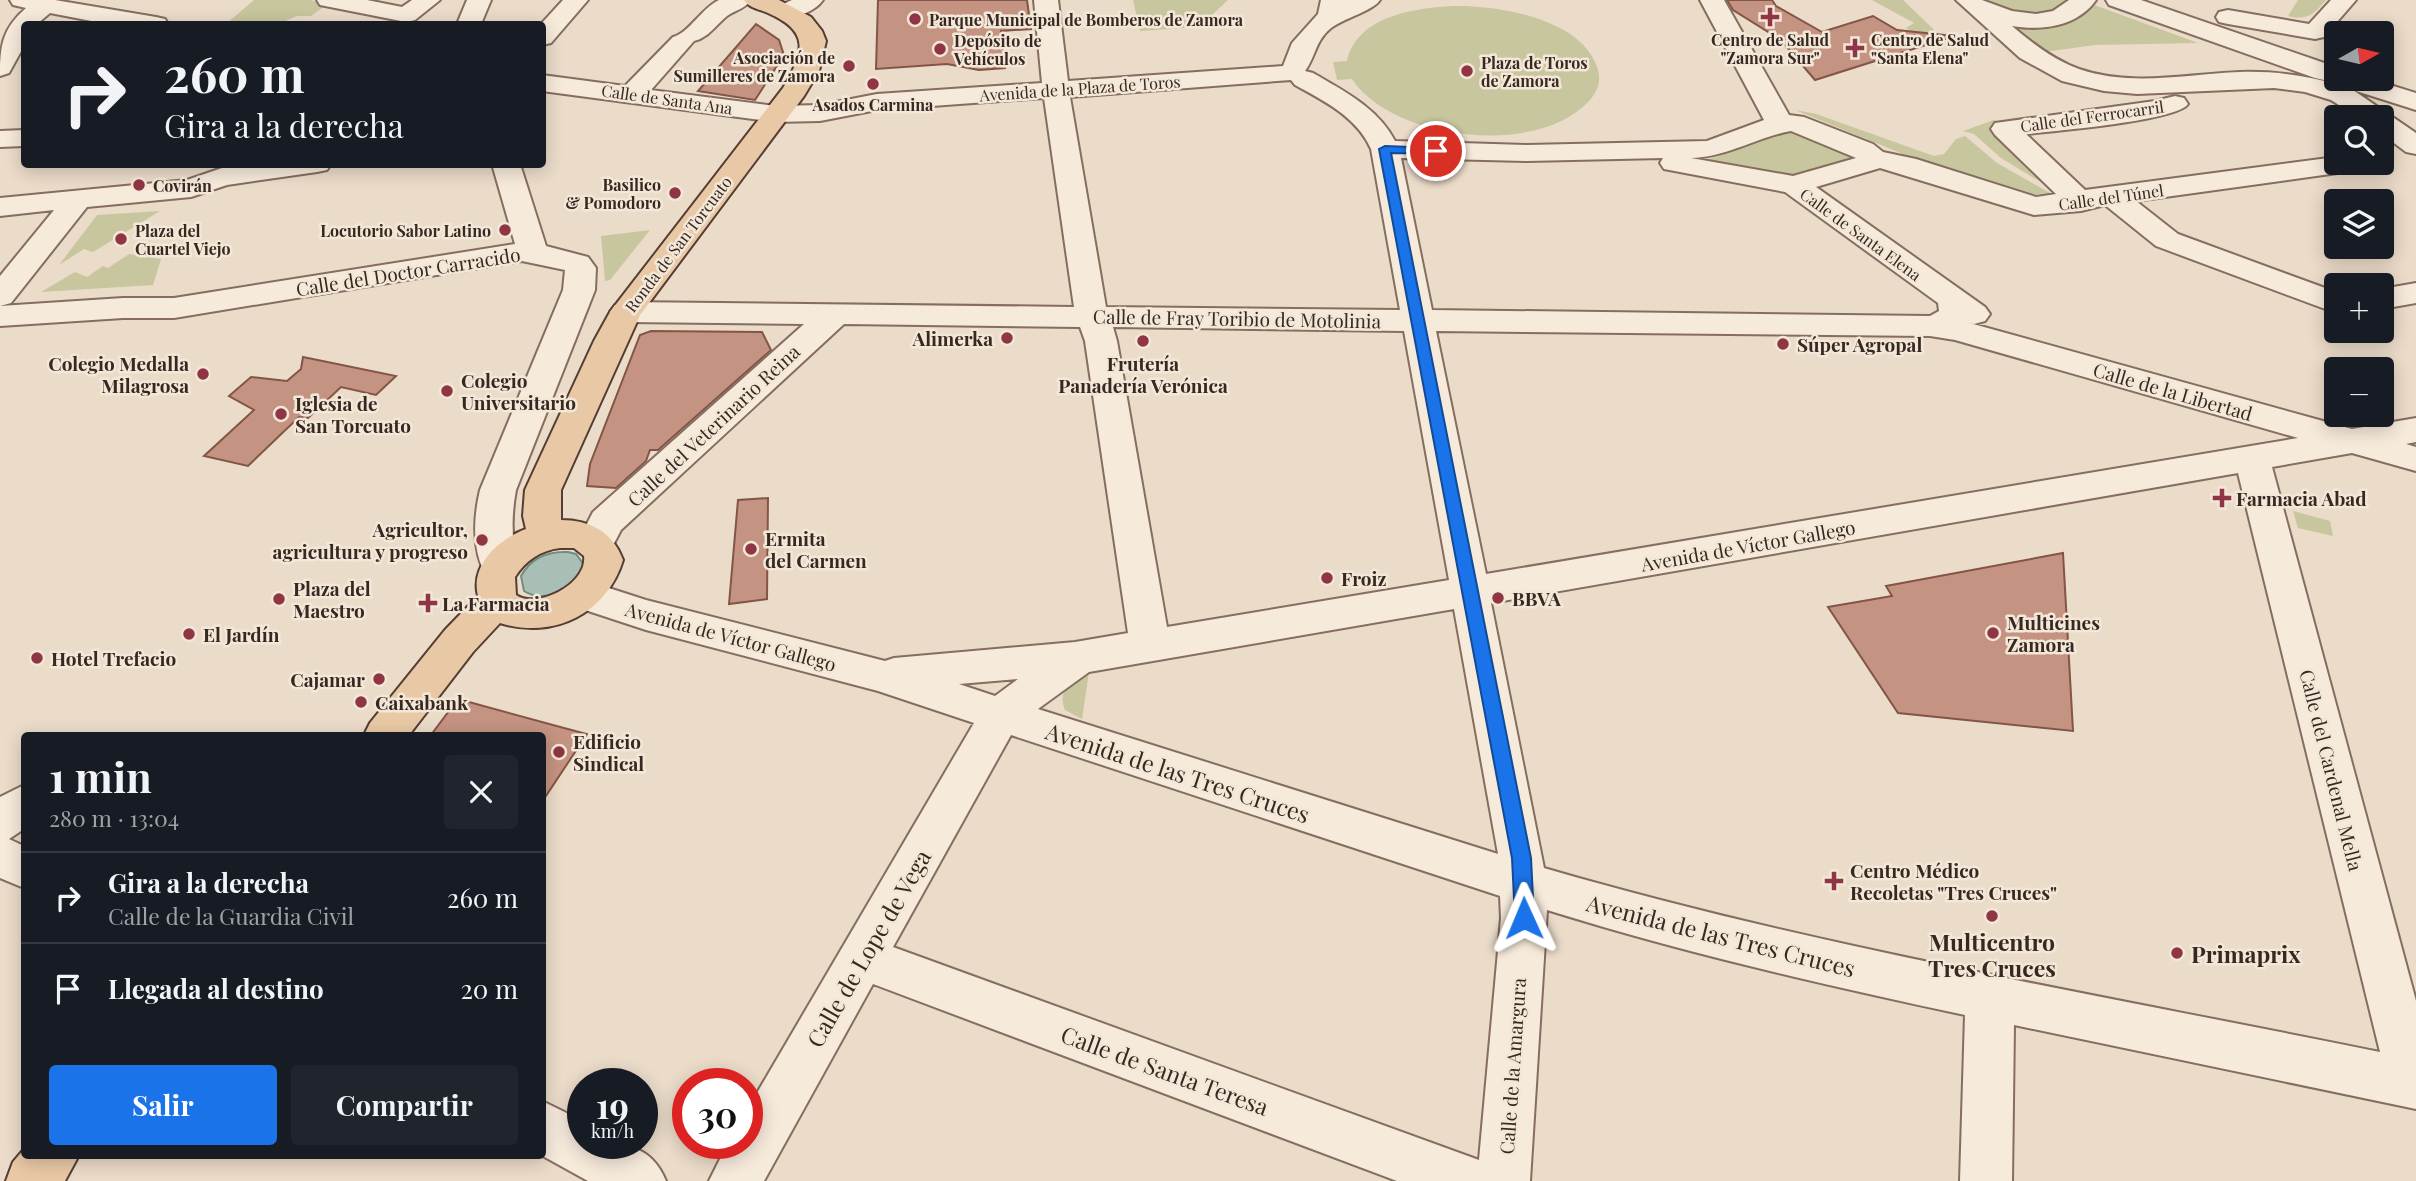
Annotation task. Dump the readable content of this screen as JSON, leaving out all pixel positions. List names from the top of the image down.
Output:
{
  "streets": {
    "main road": ["Ronda de San Torcuato"],
    "street": [
      "Avenida de la Plaza de Toros",
      "Calle de Santa Ana",
      "Calle del Ferrocarril",
      "Calle del Túnel",
      "Calle de Santa Elena",
      "Calle del Doctor Carracido",
      "Calle de Fray Toribio de Motolinia",
      "Calle de la Libertad",
      "Calle del Veterinario Reina",
      "Avenida de Víctor Gallego",
      "Calle del Cardenal Mella",
      "Avenida de las Tres Cruces",
      "Calle de Lope de Vega",
      "Calle de la Amargura",
      "Calle de Santa Teresa"
    ]
  },
  "crossings": [
    ["Avenida de la Plaza de Toros", "Calle de Santa Ana"],
    ["Avenida de la Plaza de Toros", "Ronda de San Torcuato"],
    ["Avenida de la Plaza de Toros", "Calle de la Amargura"],
    ["Calle de Santa Ana", "Ronda de San Torcuato"],
    ["Calle del Ferrocarril", "Calle del Túnel"],
    ["Calle del Túnel", "Calle de Santa Elena"],
    ["Calle de Santa Elena", "Calle de la Libertad"],
    ["Ronda de San Torcuato", "Calle del Doctor Carracido"],
    ["Ronda de San Torcuato", "Calle de Fray Toribio de Motolinia"],
    ["Ronda de San Torcuato", "Calle del Veterinario Reina"],
    ["Ronda de San Torcuato", "Avenida de Víctor Gallego"],
    ["Calle del Doctor Carracido", "Calle del Veterinario Reina"],
    ["Calle del Doctor Carracido", "Avenida de Víctor Gallego"],
    ["Calle de Fray Toribio de Motolinia", "Calle de la Libertad"],
    ["Calle de Fray Toribio de Motolinia", "Calle del Veterinario Reina"],
    ["Calle de Fray Toribio de Motolinia", "Calle de la Amargura"],
    ["Calle de la Libertad", "Avenida de Víctor Gallego"],
    ["Calle del Veterinario Reina", "Avenida de Víctor Gallego"],
    ["Avenida de Víctor Gallego", "Calle del Cardenal Mella"],
    ["Avenida de Víctor Gallego", "Avenida de las Tres Cruces"],
    ["Avenida de Víctor Gallego", "Calle de Lope de Vega"],
    ["Avenida de Víctor Gallego", "Calle de la Amargura"],
    ["Calle del Cardenal Mella", "Avenida de las Tres Cruces"],
    ["Avenida de las Tres Cruces", "Calle de Lope de Vega"],
    ["Avenida de las Tres Cruces", "Calle de la Amargura"],
    ["Calle de Lope de Vega", "Calle de Santa Teresa"]
  ],
  "places": {
    "health": [
      "Centro de Salud \"Zamora Sur\"",
      "Centro de Salud \"Santa Elena\"",
      "Farmacia Abad",
      "La Farmacia",
      "Centro Médico Recoletas \"Tres Cruces\""
    ],
    "other": [
      "Parque Municipal de Bomberos de Zamora",
      "Depósito de Vehículos",
      "Asociación de Sumilleres de Zamora",
      "Plaza de Toros de Zamora",
      "Asados Carmina",
      "Covirán",
      "Basilico & Pomodoro",
      "Locutorio Sabor Latino",
      "Plaza del Cuartel Viejo",
      "Alimerka",
      "Frutería Panadería Verónica",
      "Súper Agropal",
      "Colegio Medalla Milagrosa",
      "Colegio Universitario",
      "Iglesia de San Torcuato",
      "Agricultor, agricultura y progreso",
      "Ermita del Carmen",
      "Froiz",
      "BBVA",
      "Plaza del Maestro",
      "Multicines Zamora",
      "El Jardín",
      "Hotel Trefacio",
      "Cajamar",
      "Caixabank",
      "Edificio Sindical",
      "Multicentro Tres Cruces",
      "Primaprix"
    ]
  },
  "north": "right",
  "page": {
    "map_buttons": ["+", "−"],
    "turn": ["260 m", "Gira a la derecha"],
    "heading": ["1 min", "280 m · 13:04"],
    "list": [
      {
        "name": "Gira a la derecha",
        "note": "Calle de la Guardia Civil",
        "value": "260 m"
      },
      {
        "name": "Llegada al destino",
        "value": "20 m"
      }
    ],
    "buttons": ["Salir", "Compartir"],
    "speed": "19 km/h",
    "limit": "30"
  }
}
